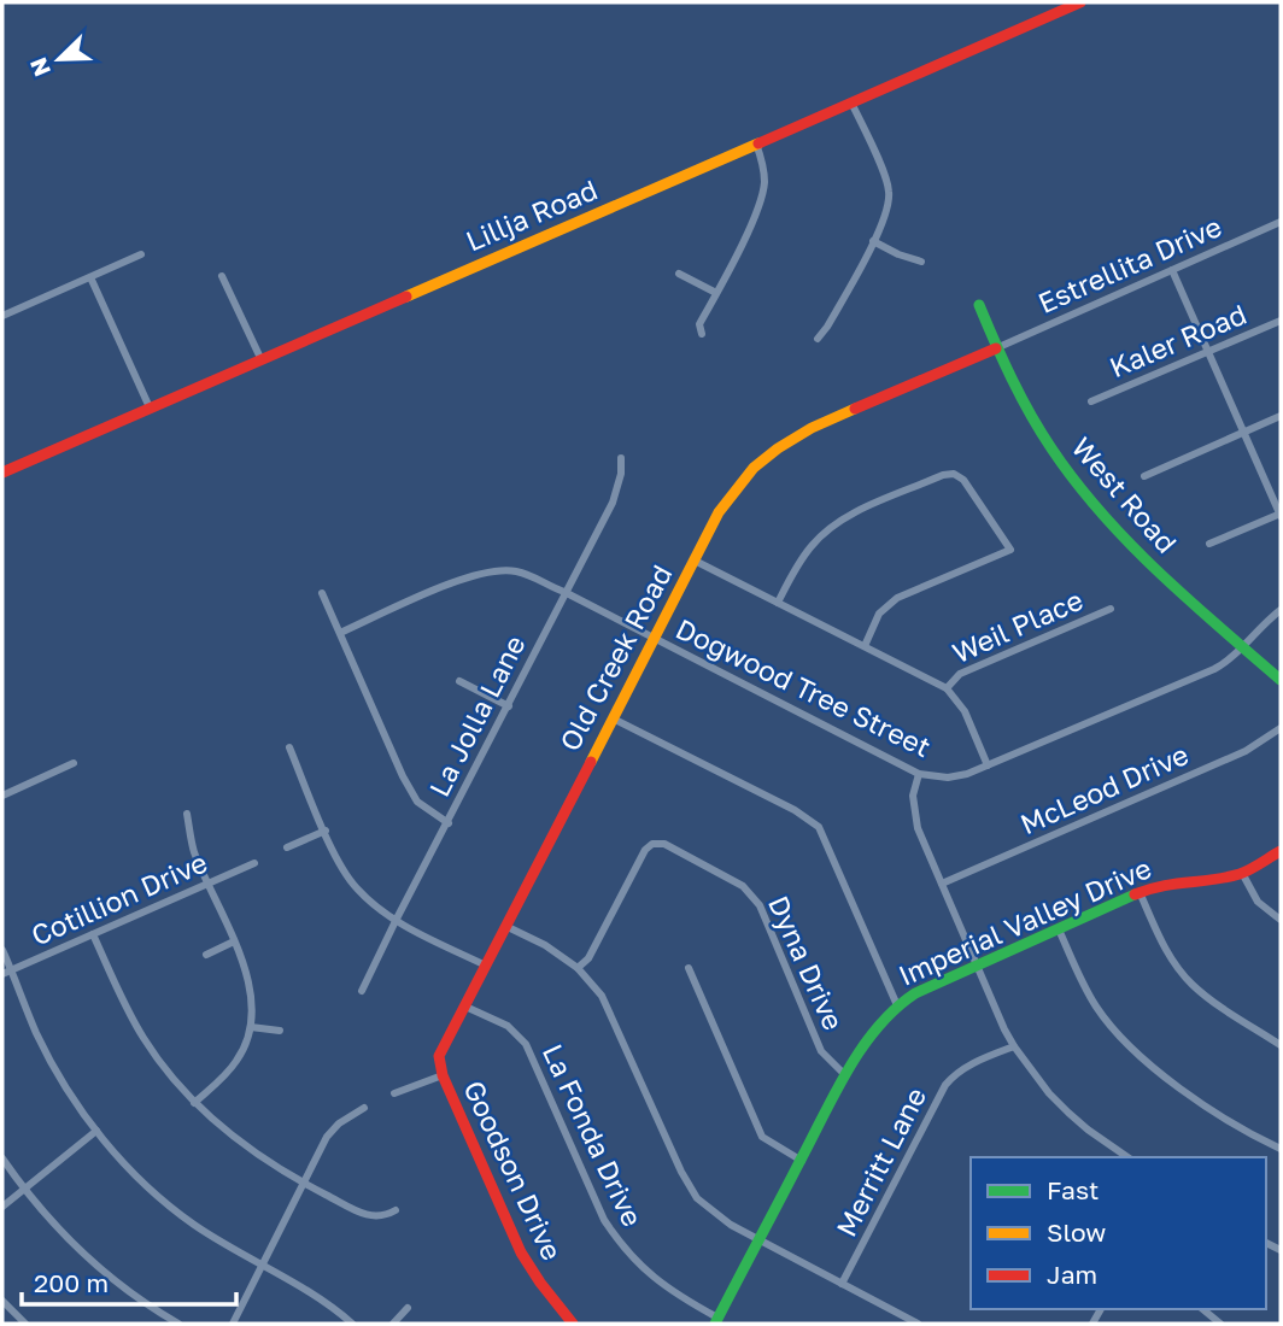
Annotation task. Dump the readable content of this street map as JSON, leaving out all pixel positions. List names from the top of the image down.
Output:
{
  "streets": {
    "street": [
      "Lillja Road",
      "Estrellita Drive",
      "Kaler Road",
      "West Road",
      "Weil Place",
      "Old Creek Road",
      "Dogwood Tree Street",
      "La Jolla Lane",
      "McLeod Drive",
      "Cotillion Drive",
      "Imperial Valley Drive",
      "Dyna Drive",
      "La Fonda Drive",
      "Merritt Lane",
      "Goodson Drive"
    ]
  },
  "crossings": [
    ["Estrellita Drive", "West Road"],
    ["Estrellita Drive", "Old Creek Road"],
    ["West Road", "Old Creek Road"],
    ["West Road", "Dogwood Tree Street"],
    ["Old Creek Road", "Dogwood Tree Street"],
    ["Old Creek Road", "La Fonda Drive"],
    ["Old Creek Road", "Goodson Drive"],
    ["Dogwood Tree Street", "La Jolla Lane"],
    ["Imperial Valley Drive", "Dyna Drive"],
    ["Imperial Valley Drive", "La Fonda Drive"]
  ],
  "legend": ["Fast", "Slow", "Jam"],
  "scale_bar": "200 m",
  "north": "bottom left"
}
